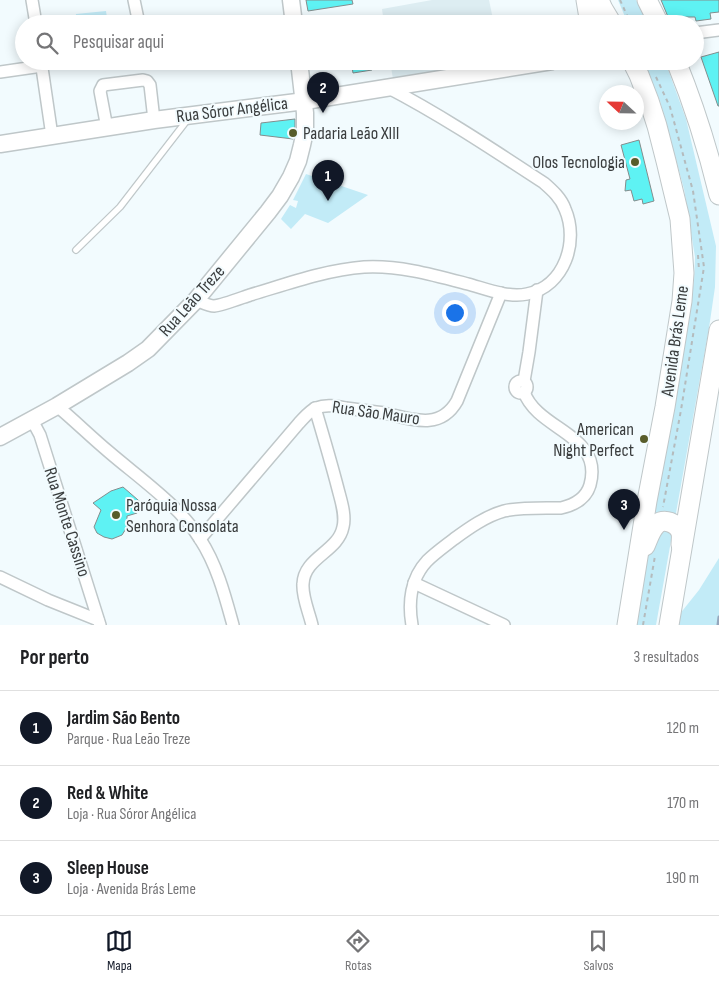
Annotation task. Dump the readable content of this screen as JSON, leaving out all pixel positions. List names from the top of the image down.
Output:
{
  "streets": {
    "main road": ["Avenida Brás Leme"],
    "street": [
      "Rua Sóror Angélica",
      "Rua Leão Treze",
      "Rua São Mauro",
      "Rua Monte Cassino"
    ]
  },
  "crossings": [
    ["Rua Sóror Angélica", "Rua Leão Treze"],
    ["Rua Leão Treze", "Rua Monte Cassino"]
  ],
  "places": [
    "Padaria Leão XIII",
    "Olos Tecnologia",
    "American Night Perfect",
    "Paróquia Nossa Senhora Consolata"
  ],
  "north": "left",
  "page": {
    "search": "Pesquisar aqui",
    "pins": ["2", "1", "3"],
    "heading": ["Por perto", "3 resultados"],
    "list": [
      {
        "mark": "1",
        "name": "Jardim São Bento",
        "note": "Parque · Rua Leão Treze",
        "value": "120 m"
      },
      {
        "mark": "2",
        "name": "Red & White",
        "note": "Loja · Rua Sóror Angélica",
        "value": "170 m"
      },
      {
        "mark": "3",
        "name": "Sleep House",
        "note": "Loja · Avenida Brás Leme",
        "value": "190 m"
      }
    ],
    "nav": ["Mapa", "Rotas", "Salvos"]
  }
}
